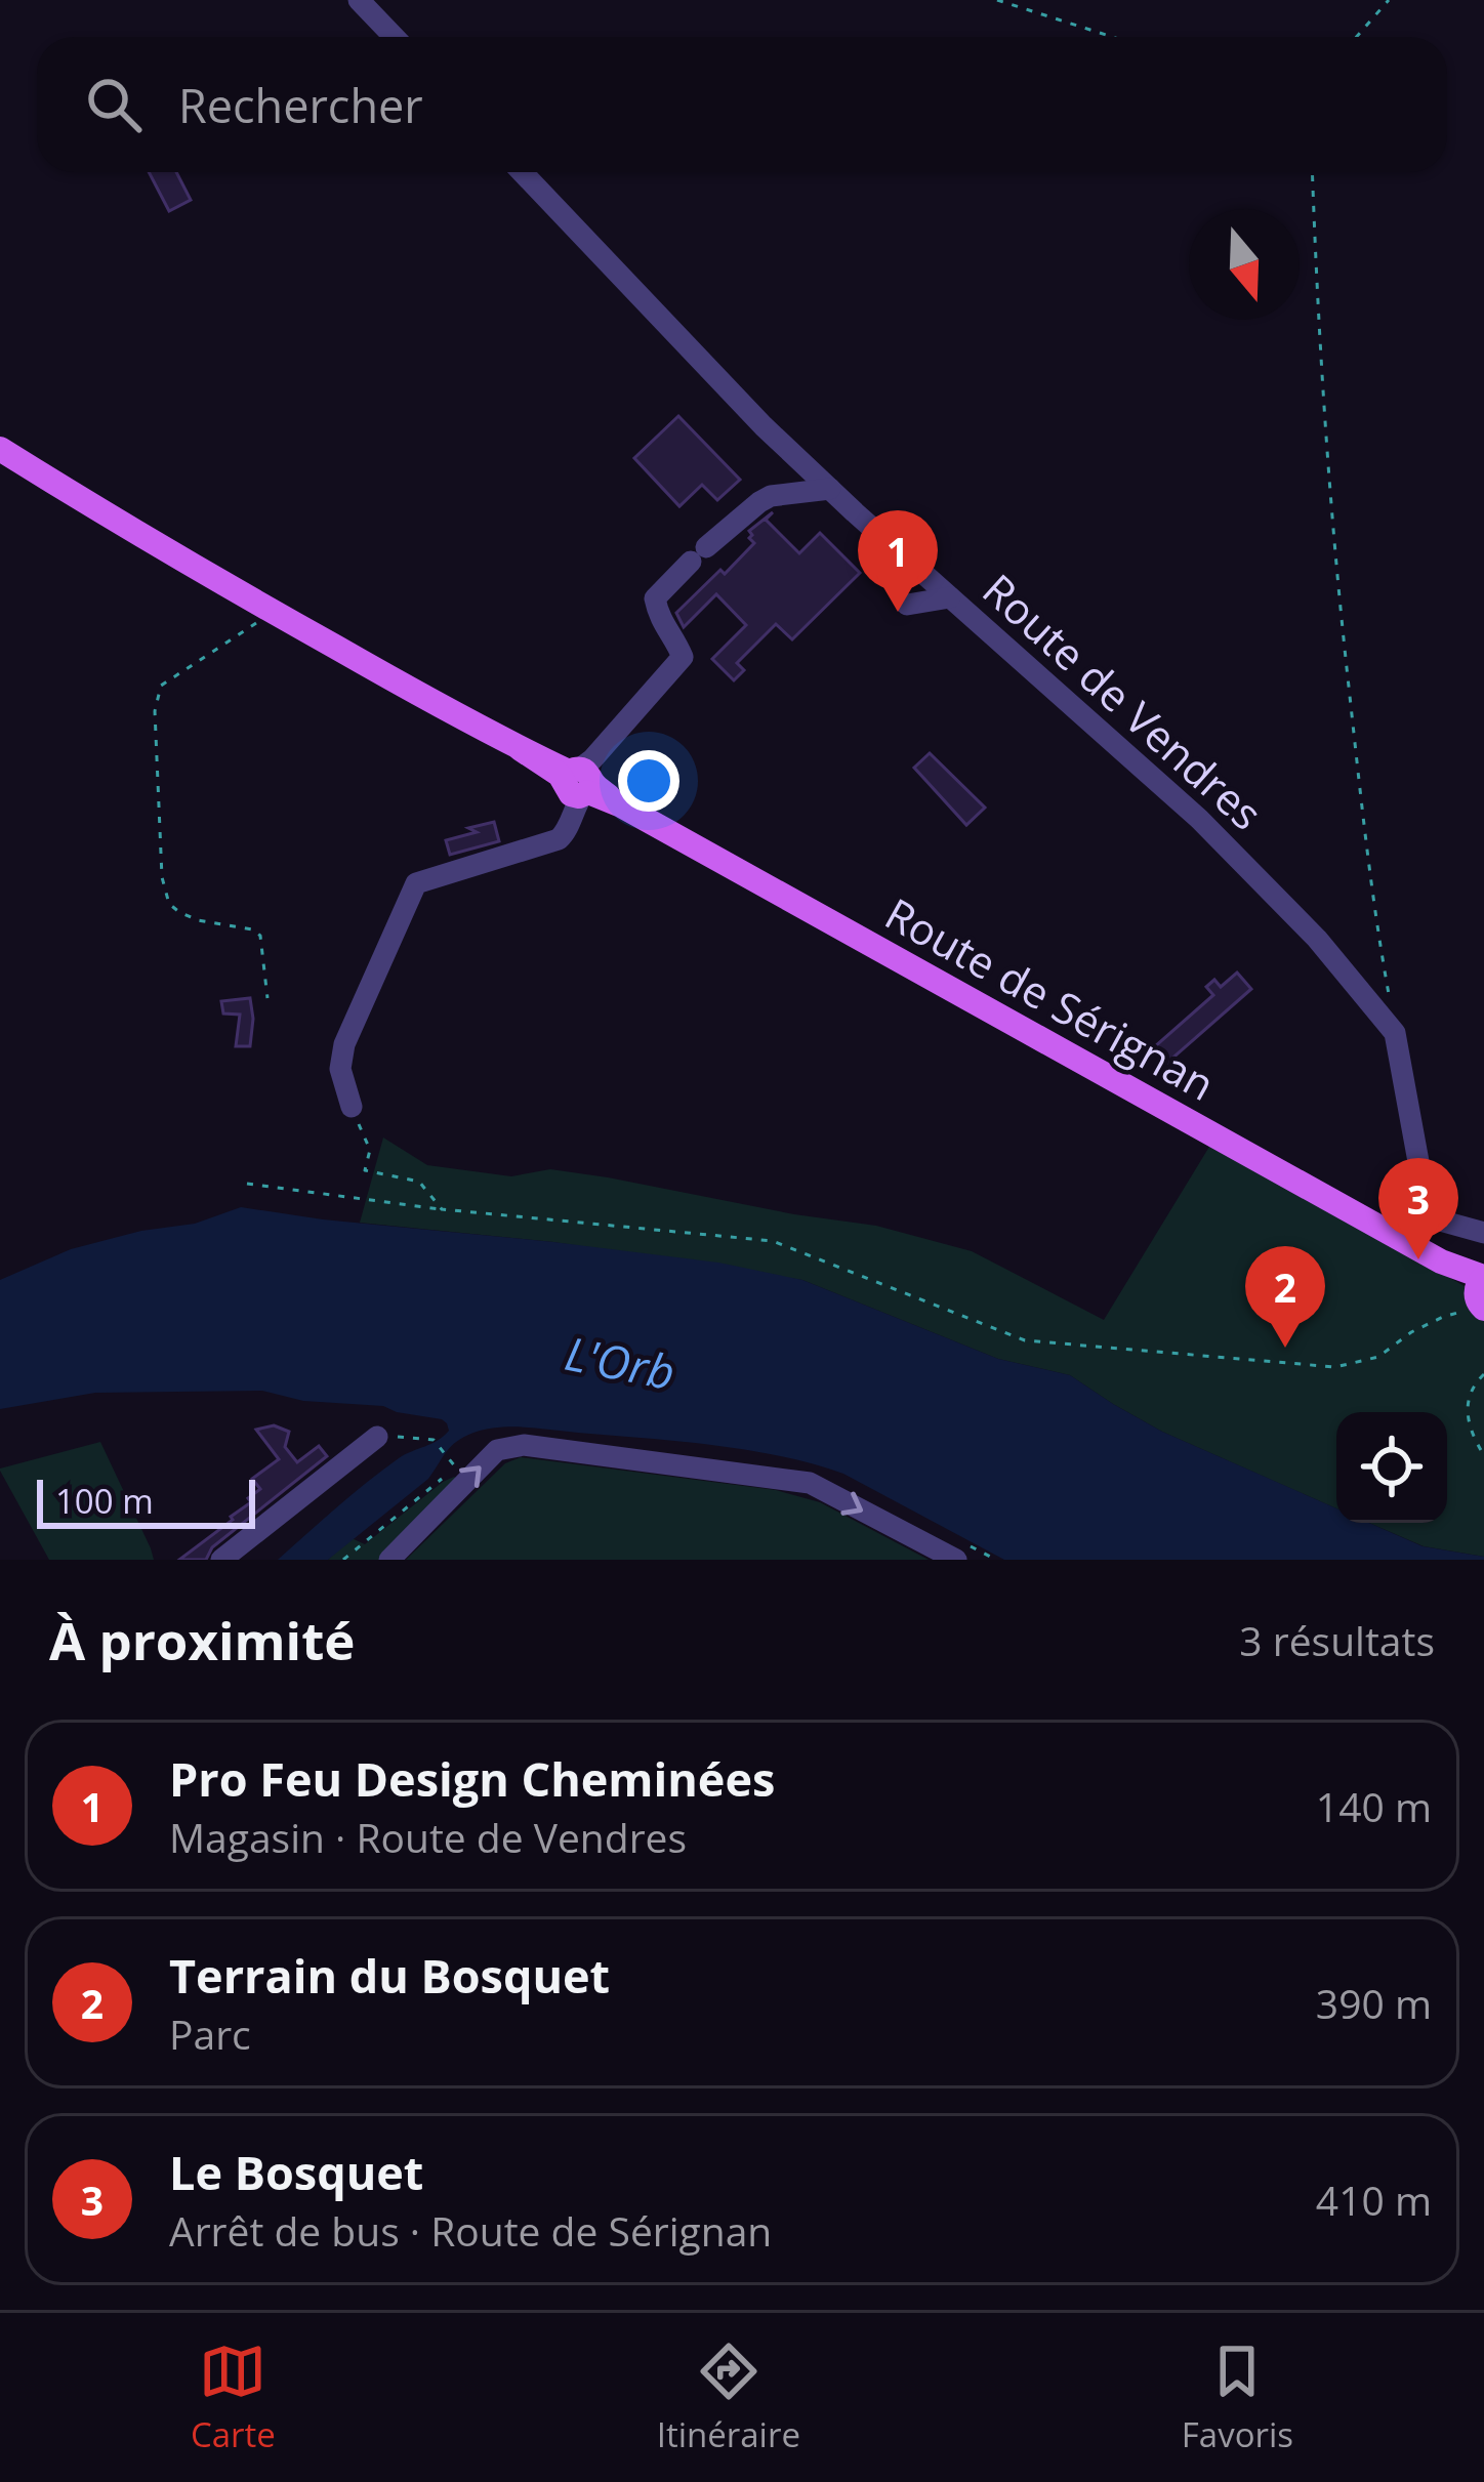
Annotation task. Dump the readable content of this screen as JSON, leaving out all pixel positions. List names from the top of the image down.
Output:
{
  "streets": {
    "main road": ["Route de Sérignan"],
    "street": ["Route de Vendres"]
  },
  "water": ["L'Orb"],
  "scale_bar": "100 m",
  "north": "bottom",
  "page": {
    "search": "Rechercher",
    "pins": ["1", "3", "2"],
    "scale": "100 m",
    "heading": ["À proximité", "3 résultats"],
    "list": [
      {
        "mark": "1",
        "name": "Pro Feu Design Cheminées",
        "note": "Magasin · Route de Vendres",
        "value": "140 m"
      },
      {
        "mark": "2",
        "name": "Terrain du Bosquet",
        "note": "Parc",
        "value": "390 m"
      },
      {
        "mark": "3",
        "name": "Le Bosquet",
        "note": "Arrêt de bus · Route de Sérignan",
        "value": "410 m"
      }
    ],
    "nav": ["Carte", "Itinéraire", "Favoris"]
  }
}
